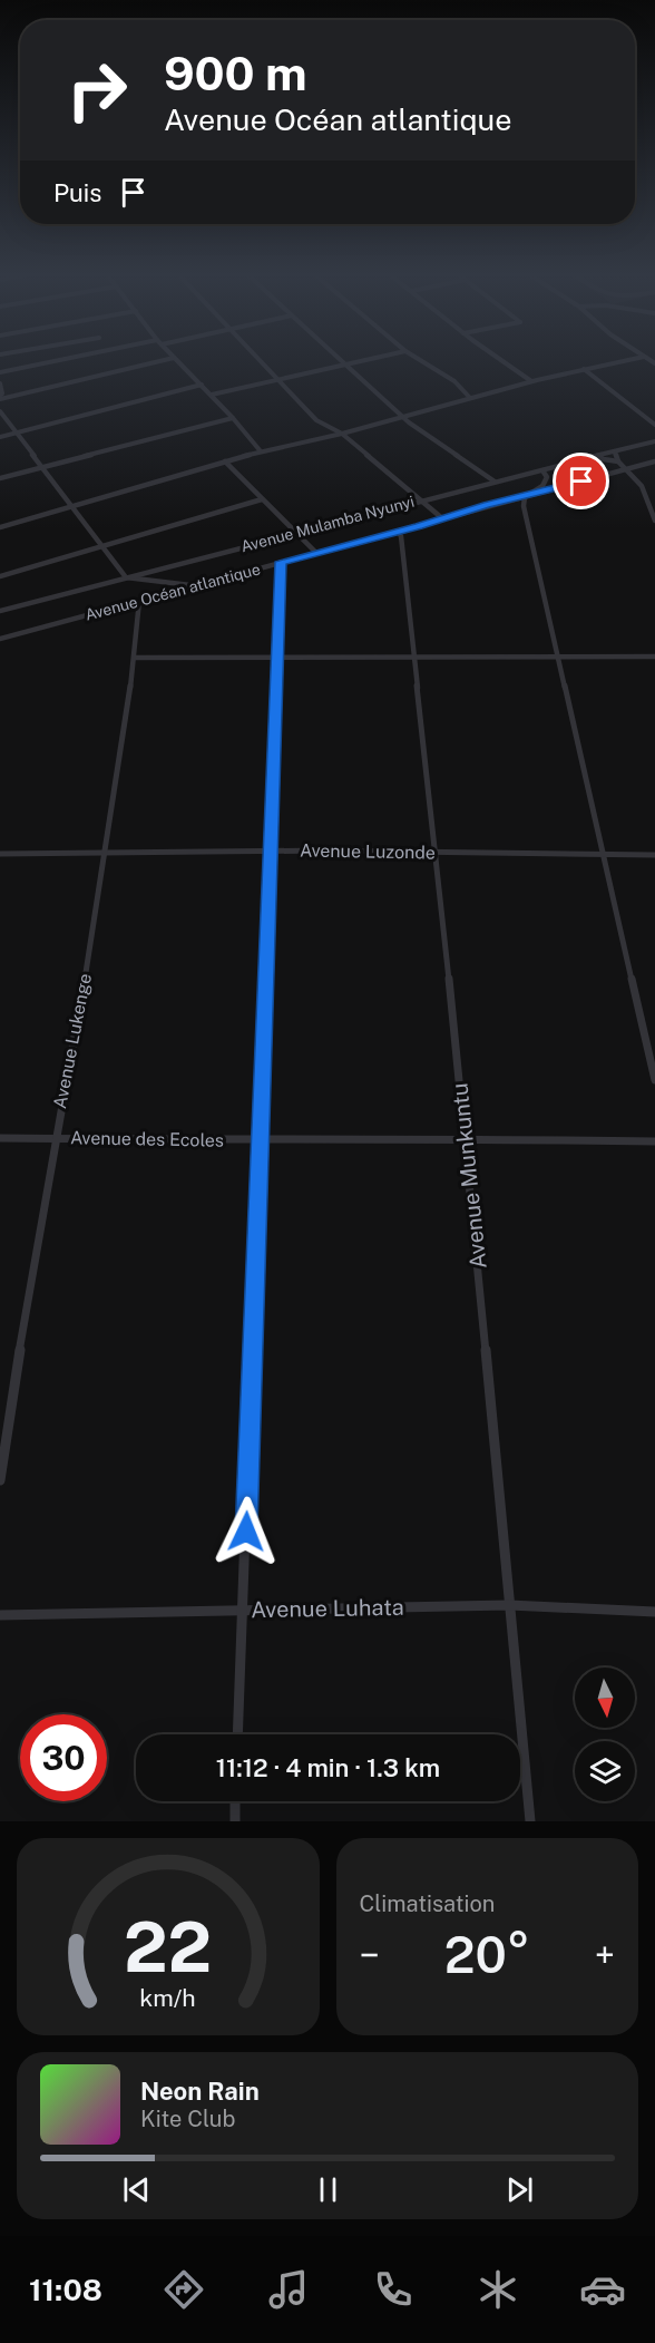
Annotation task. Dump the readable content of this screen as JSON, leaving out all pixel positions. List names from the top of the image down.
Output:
{
  "streets": {
    "street": [
      "Avenue Mulamba Nyunyi",
      "Avenue Océan atlantique",
      "Avenue Luzonde",
      "Avenue Lukenge",
      "Avenue des Ecoles",
      "Avenue Munkuntu",
      "Avenue Luhata"
    ]
  },
  "crossings": [
    ["Avenue Océan atlantique", "Avenue Lukenge"],
    ["Avenue Océan atlantique", "Avenue Munkuntu"],
    ["Avenue Luzonde", "Avenue Lukenge"],
    ["Avenue Luzonde", "Avenue Munkuntu"],
    ["Avenue Lukenge", "Avenue des Ecoles"],
    ["Avenue des Ecoles", "Avenue Munkuntu"],
    ["Avenue Munkuntu", "Avenue Luhata"]
  ],
  "north": "bottom",
  "page": {
    "turn": ["900 m", "Avenue Océan atlantique"],
    "then": "Puis",
    "limit": "30",
    "trip": "11:12 · 4 min · 1.3 km",
    "tile": "Climatisation",
    "heat": ["−", "20°", "+"],
    "song": ["Neon Rain", "Kite Club"],
    "tabs": "11:08",
    "gauge": ["22", "km/h"]
  }
}
